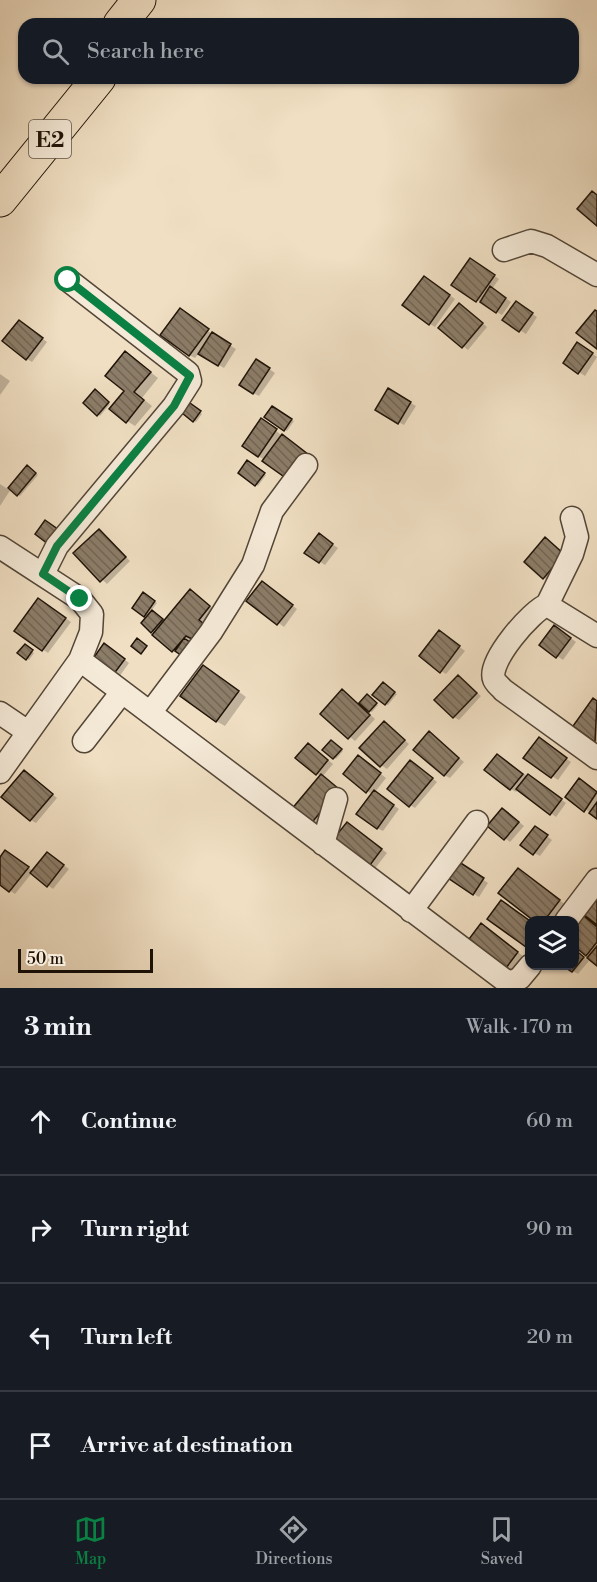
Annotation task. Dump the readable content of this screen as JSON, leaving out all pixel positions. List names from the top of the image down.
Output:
{
  "streets": {
    "highway": ["E2"]
  },
  "scale_bar": "50 m",
  "page": {
    "search": "Search here",
    "scale": "50 m",
    "heading": ["3 min", "Walk · 170 m"],
    "list": [
      ["Continue", "60 m"],
      ["Turn right", "90 m"],
      ["Turn left", "20 m"],
      "Arrive at destination"
    ],
    "nav": ["Map", "Directions", "Saved"]
  }
}
